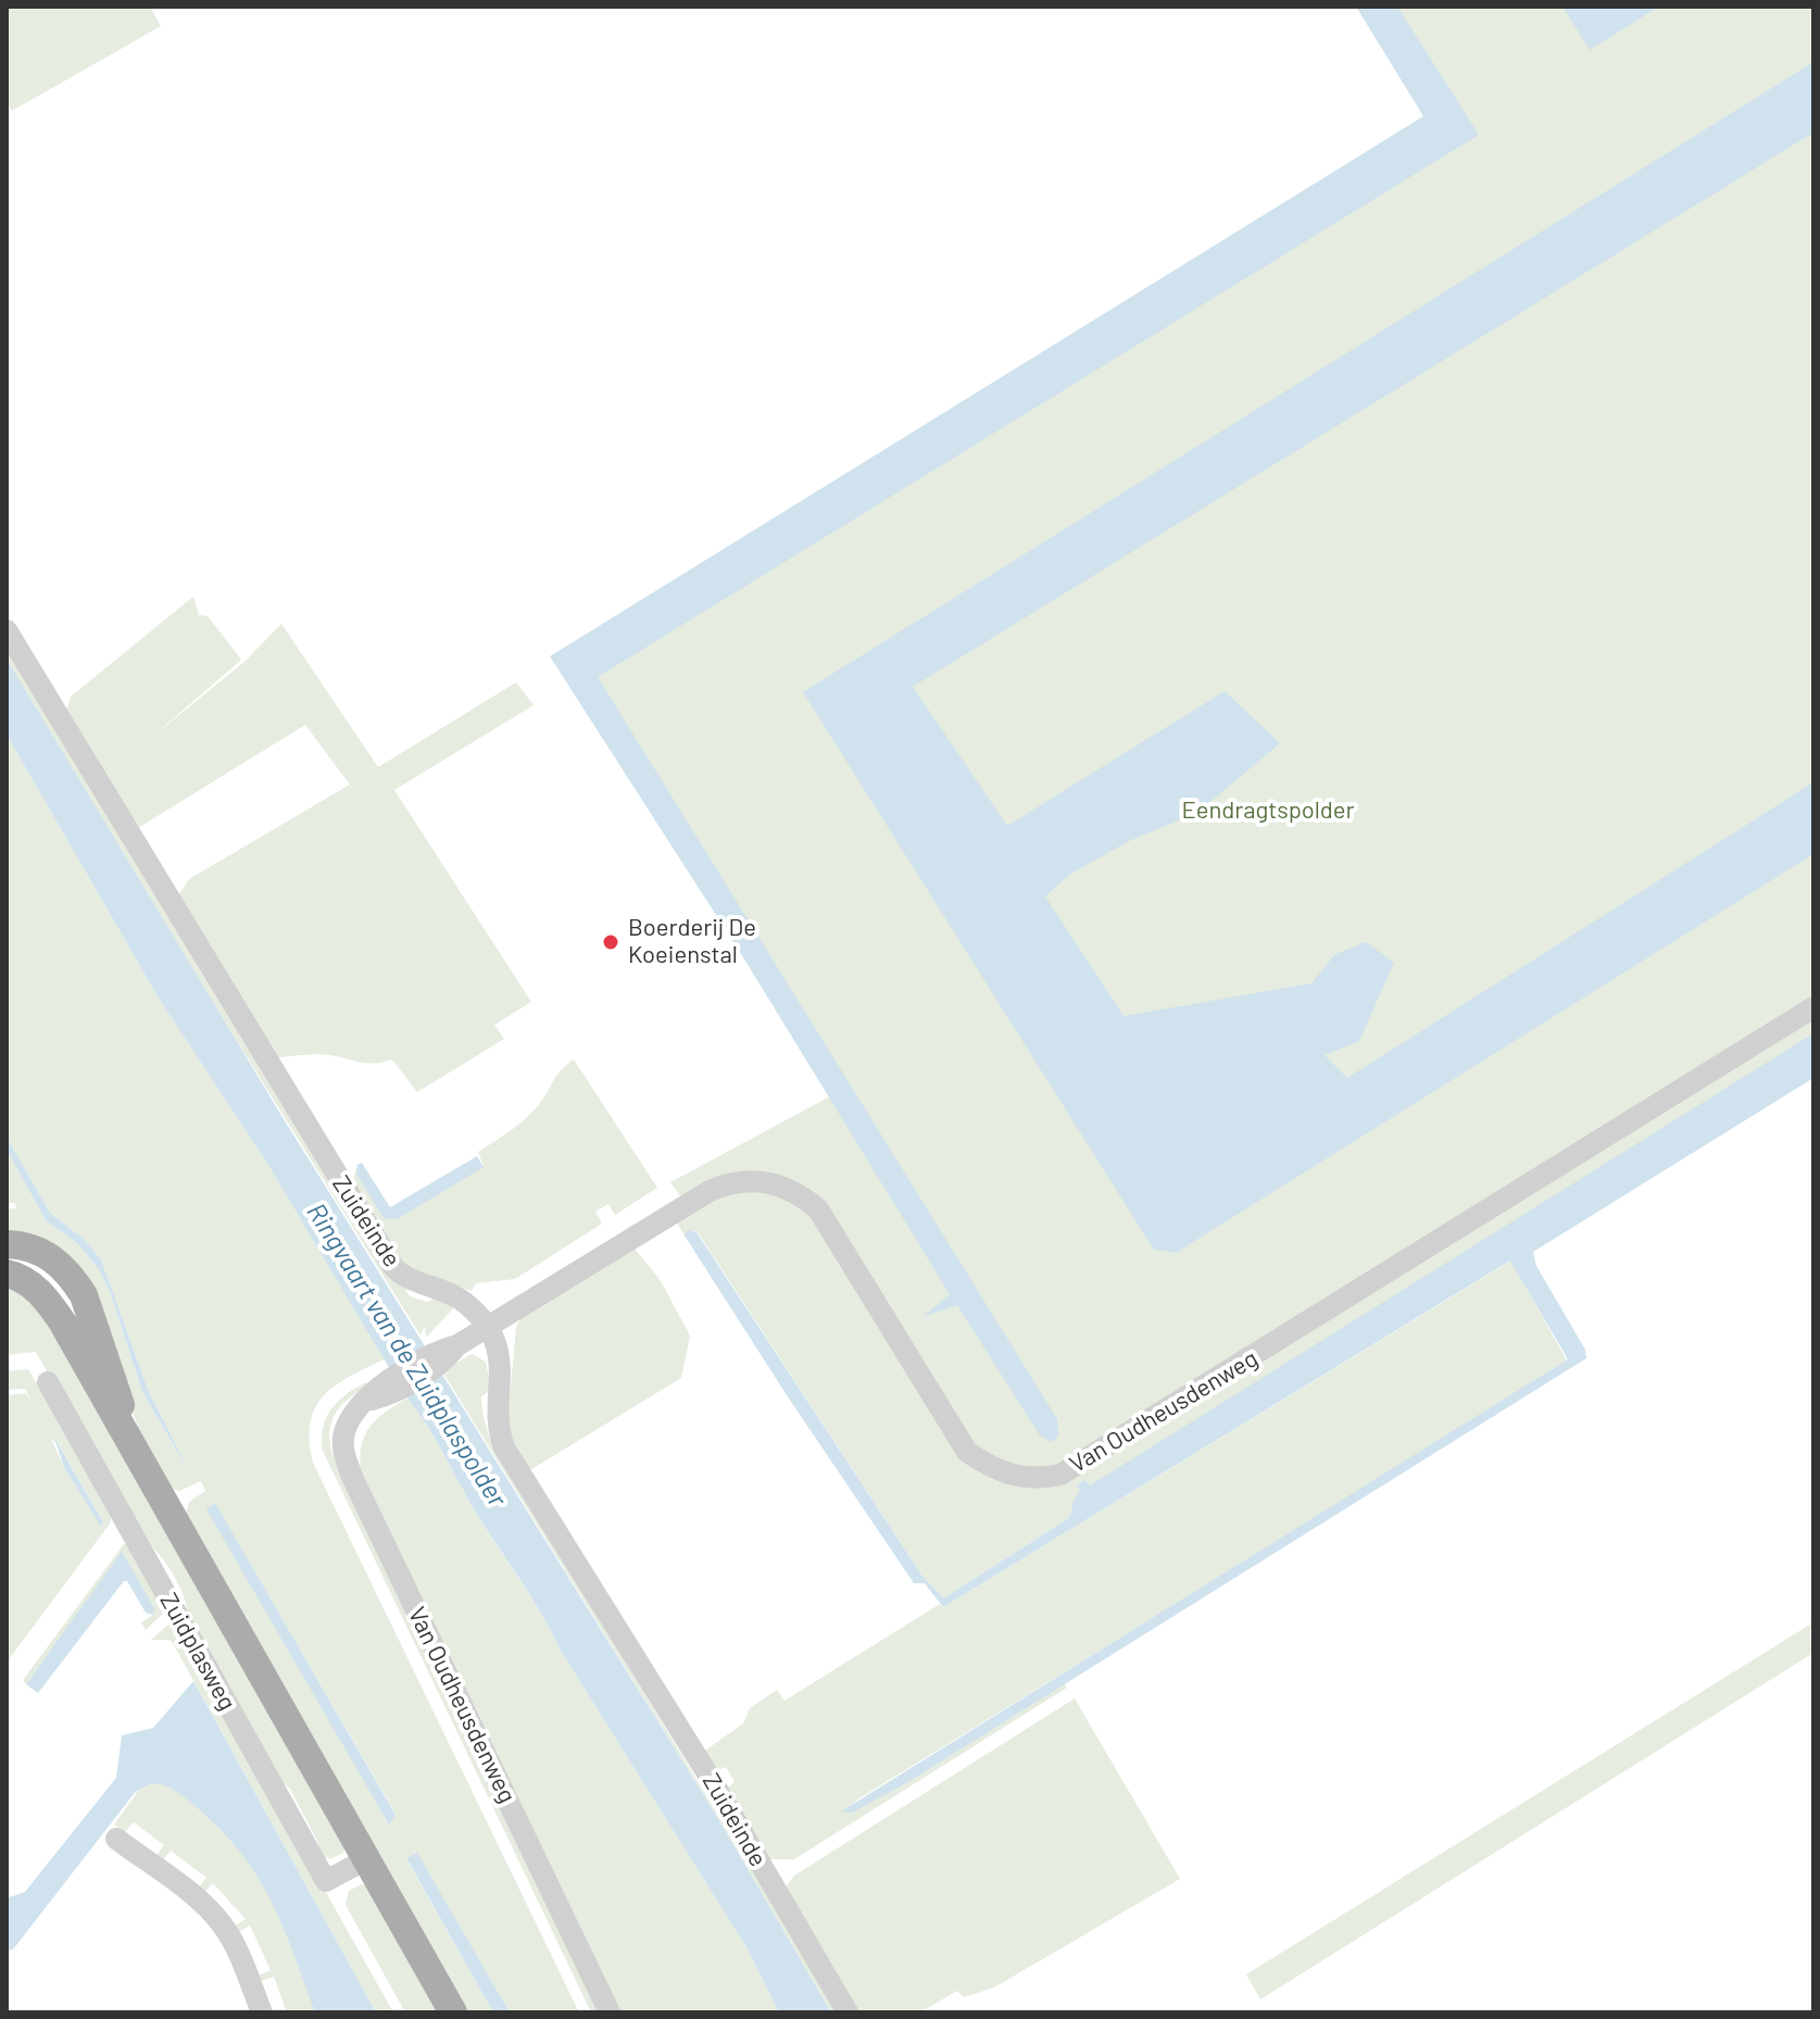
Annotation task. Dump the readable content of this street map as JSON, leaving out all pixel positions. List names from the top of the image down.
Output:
{
  "streets": {
    "main road": ["Zuidplasweg"],
    "street": ["Zuideinde", "Van Oudheusdenweg"]
  },
  "crossings": [
    ["Zuideinde", "Van Oudheusdenweg"]
  ],
  "water": ["Ringvaart van de Zuidplaspolder"],
  "parks": ["Eendragtspolder"],
  "places": ["Boerderij De Koeienstal"]
}
